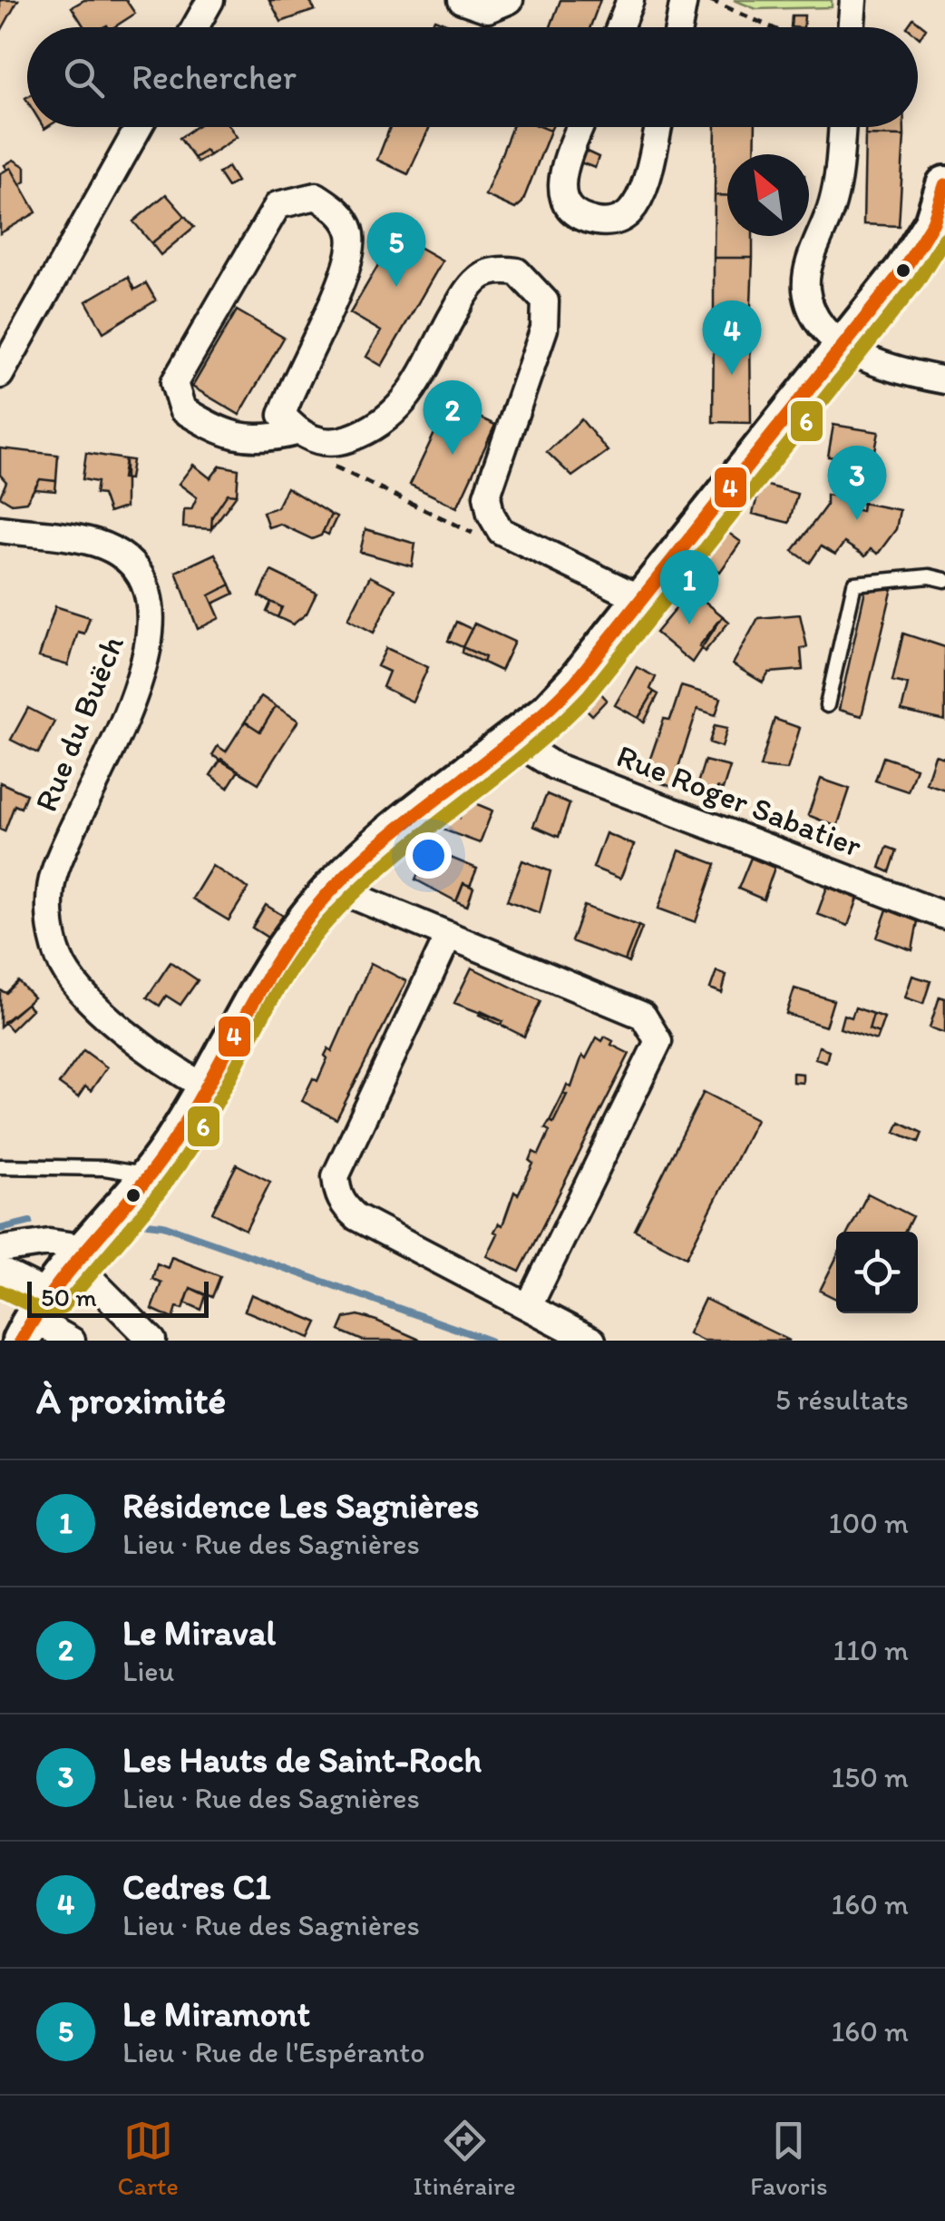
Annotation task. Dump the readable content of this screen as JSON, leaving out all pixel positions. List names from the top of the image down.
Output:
{
  "streets": {
    "street": ["Rue du Buëch", "Rue Roger Sabatier"]
  },
  "lines": ["transit line 4", "transit line 6"],
  "scale_bar": "50 m",
  "north": "top left",
  "page": {
    "search": "Rechercher",
    "pins": [
      "5",
      "4",
      "2",
      "3",
      "1"
    ],
    "scale": "50 m",
    "heading": ["À proximité", "5 résultats"],
    "list": [
      {
        "mark": "1",
        "name": "Résidence Les Sagnières",
        "note": "Lieu · Rue des Sagnières",
        "value": "100 m"
      },
      {
        "mark": "2",
        "name": "Le Miraval",
        "note": "Lieu",
        "value": "110 m"
      },
      {
        "mark": "3",
        "name": "Les Hauts de Saint-Roch",
        "note": "Lieu · Rue des Sagnières",
        "value": "150 m"
      },
      {
        "mark": "4",
        "name": "Cedres C1",
        "note": "Lieu · Rue des Sagnières",
        "value": "160 m"
      },
      {
        "mark": "5",
        "name": "Le Miramont",
        "note": "Lieu · Rue de l'Espéranto",
        "value": "160 m"
      }
    ],
    "nav": ["Carte", "Itinéraire", "Favoris"]
  }
}
